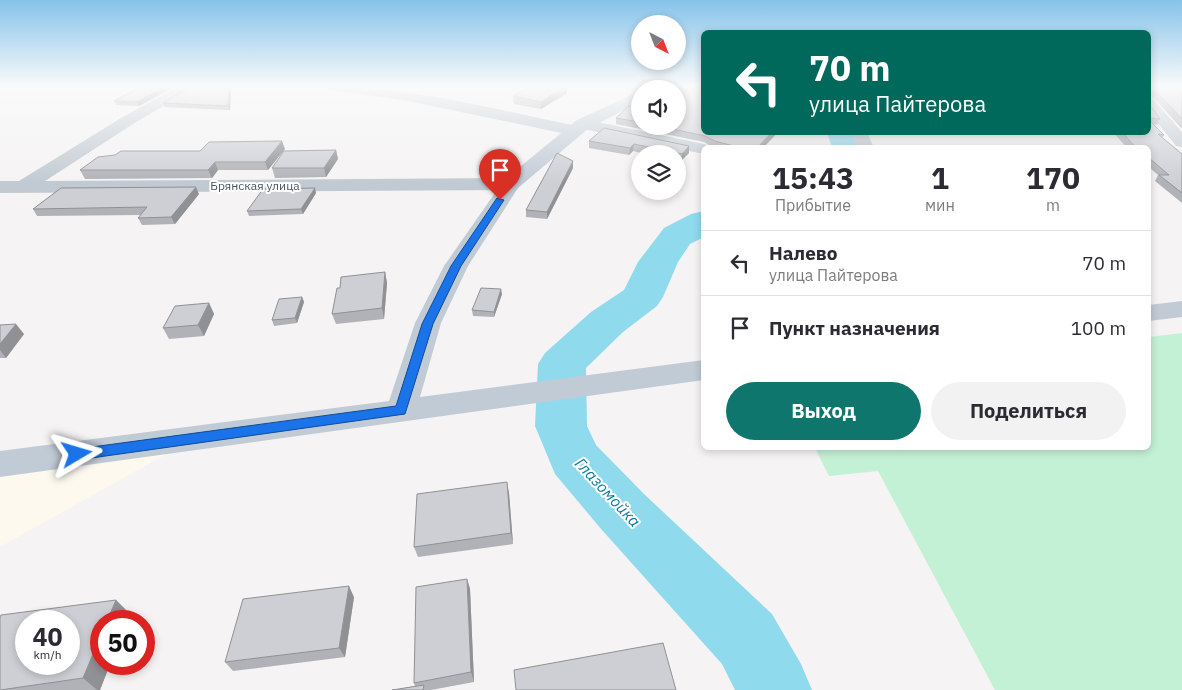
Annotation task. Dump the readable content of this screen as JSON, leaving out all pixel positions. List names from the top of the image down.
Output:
{
  "streets": {
    "street": ["Брянская улица"]
  },
  "water": ["Глазомойка"],
  "north": "bottom right",
  "page": {
    "turn": ["70 m", "улица Пайтерова"],
    "eta": [
      "15:43",
      "Прибытие",
      "1",
      "мин",
      "170",
      "m"
    ],
    "list": [
      {
        "name": "Налево",
        "note": "улица Пайтерова",
        "value": "70 m"
      },
      {
        "name": "Пункт назначения",
        "value": "100 m"
      }
    ],
    "buttons": ["Выход", "Поделиться"],
    "speed": "40 km/h",
    "limit": "50"
  }
}
